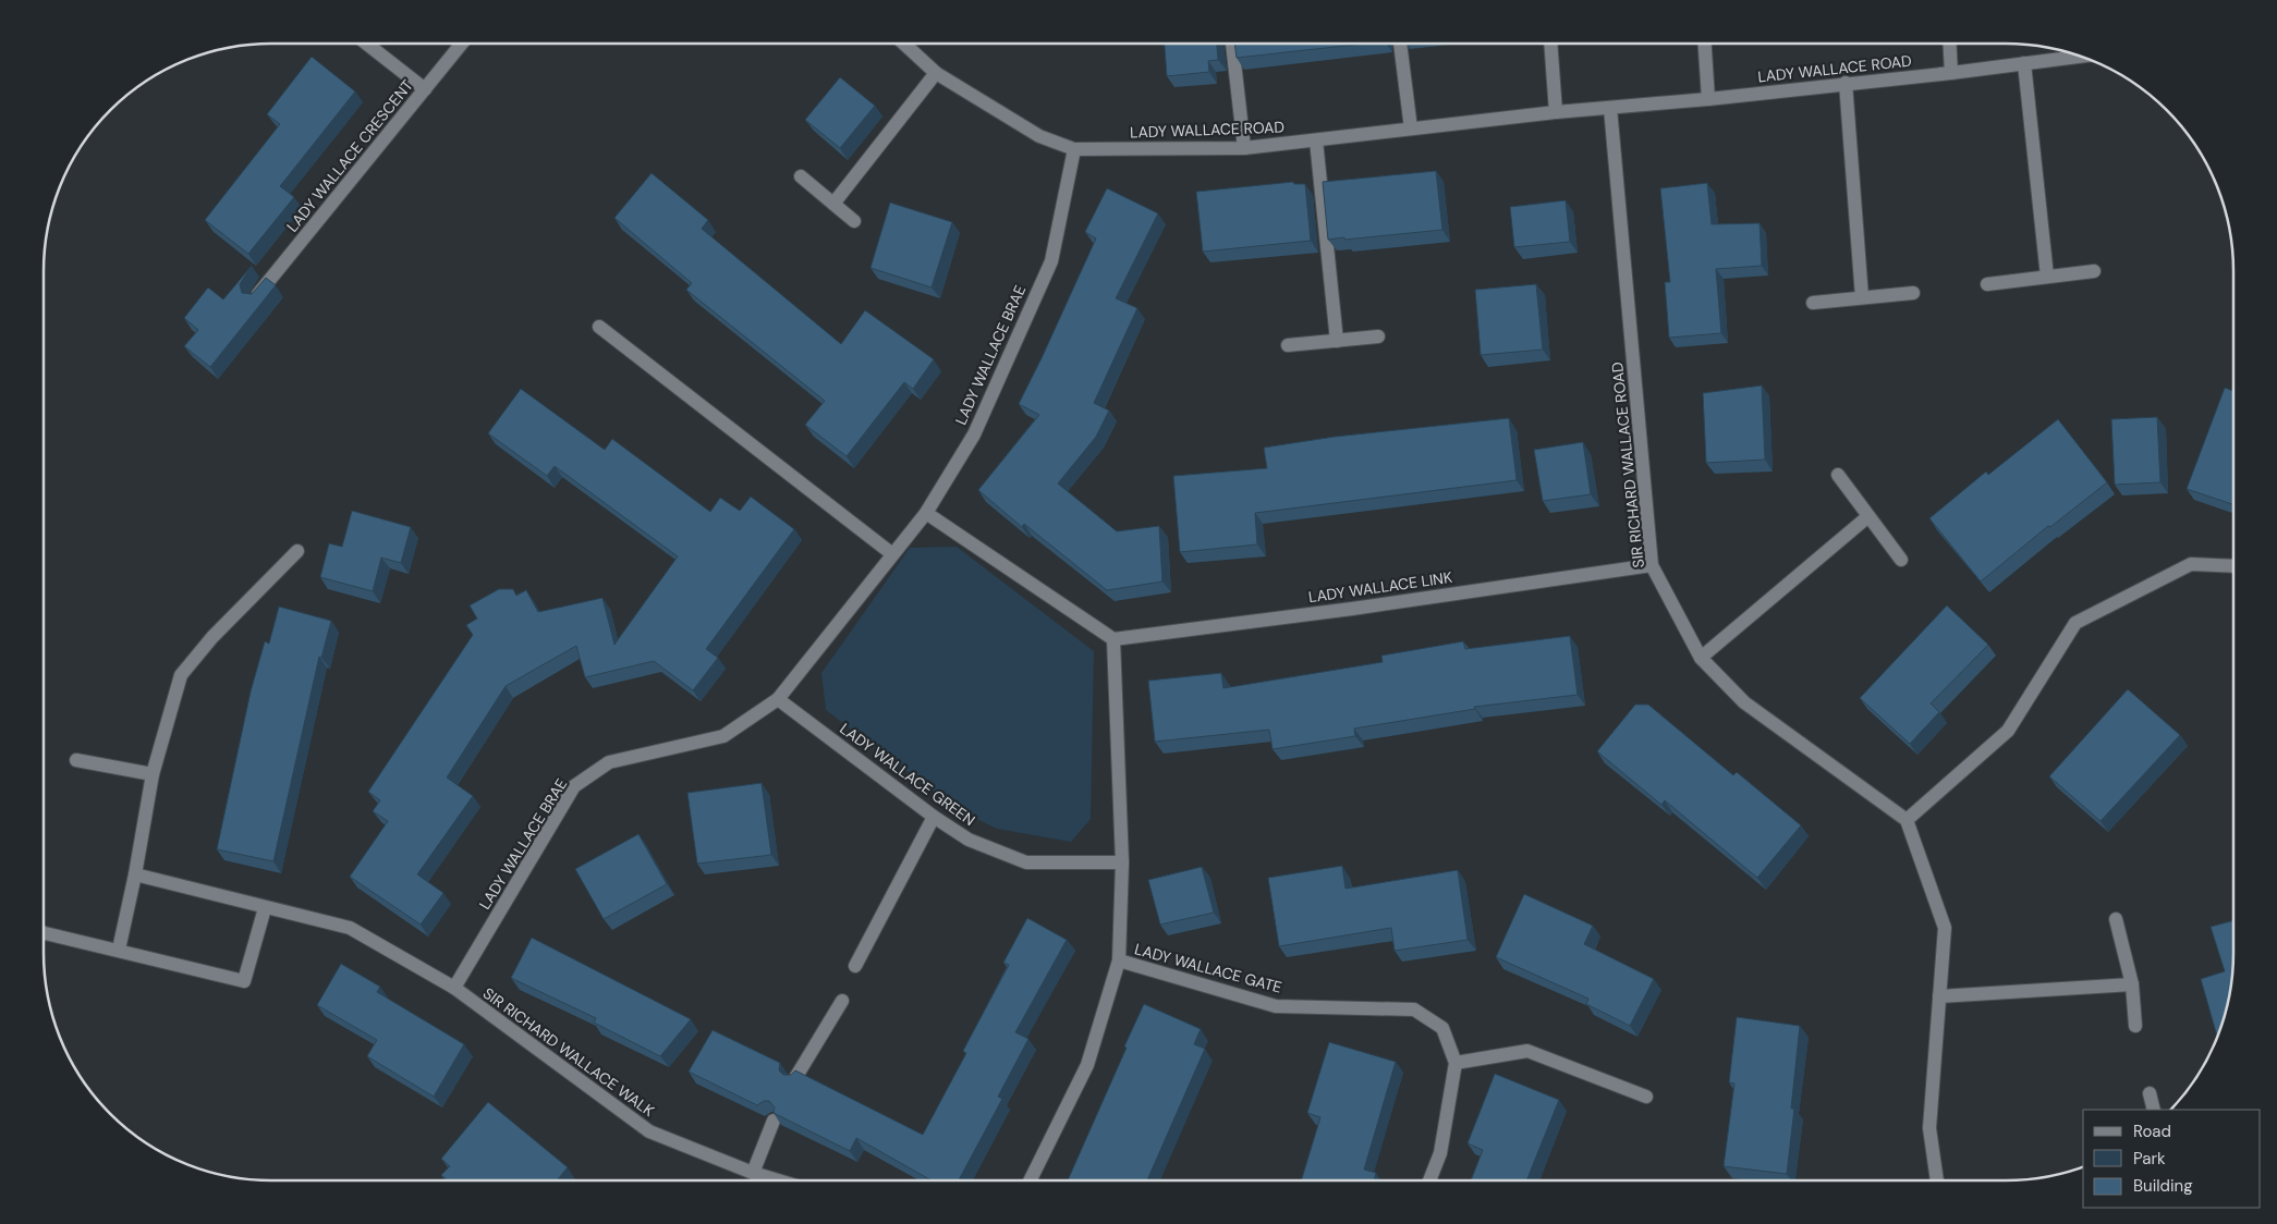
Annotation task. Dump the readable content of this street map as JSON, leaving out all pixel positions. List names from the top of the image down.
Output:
{
  "streets": {
    "street": [
      "LADY WALLACE ROAD",
      "LADY WALLACE CRESCENT",
      "LADY WALLACE BRAE",
      "SIR RICHARD WALLACE ROAD",
      "LADY WALLACE LINK",
      "LADY WALLACE GREEN",
      "LADY WALLACE GATE",
      "SIR RICHARD WALLACE WALK"
    ]
  },
  "crossings": [
    ["LADY WALLACE ROAD", "LADY WALLACE BRAE"],
    ["LADY WALLACE ROAD", "SIR RICHARD WALLACE ROAD"],
    ["LADY WALLACE BRAE", "LADY WALLACE GREEN"],
    ["LADY WALLACE BRAE", "SIR RICHARD WALLACE WALK"],
    ["SIR RICHARD WALLACE ROAD", "LADY WALLACE LINK"]
  ],
  "legend": ["Road", "Park", "Building"]
}
